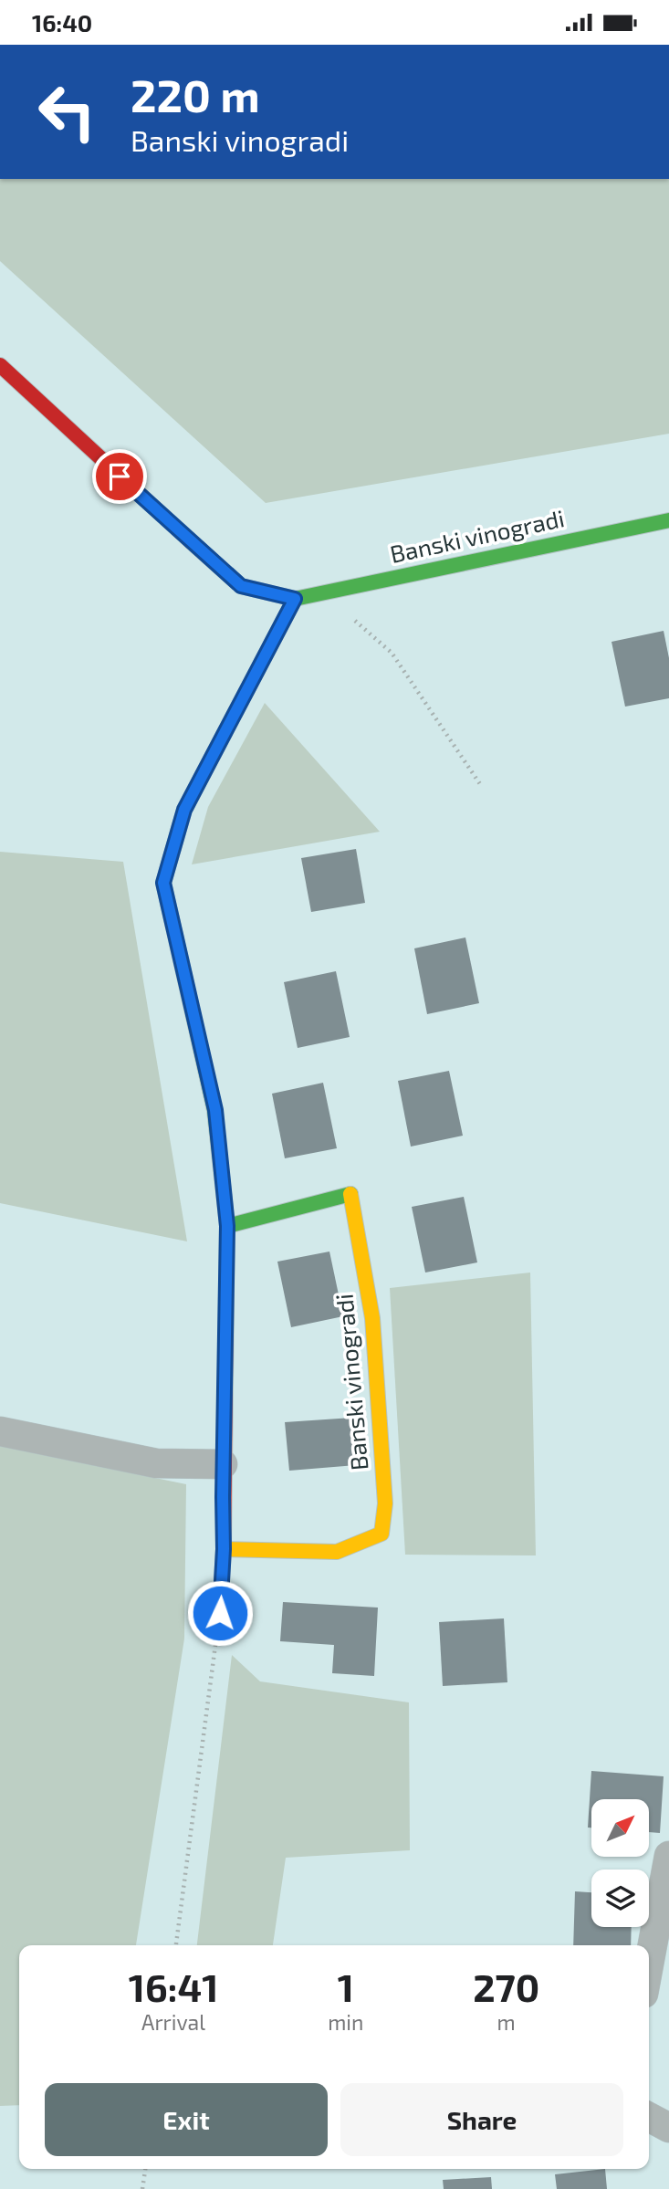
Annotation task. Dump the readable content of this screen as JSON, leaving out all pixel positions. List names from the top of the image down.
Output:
{
  "streets": {
    "street": ["Banski vinogradi"]
  },
  "north": "top right",
  "page": {
    "status": "16:40",
    "turn": ["220 m", "Banski vinogradi"],
    "eta": [
      "16:41",
      "Arrival",
      "1",
      "min",
      "270",
      "m"
    ],
    "buttons": ["Exit", "Share"]
  }
}
